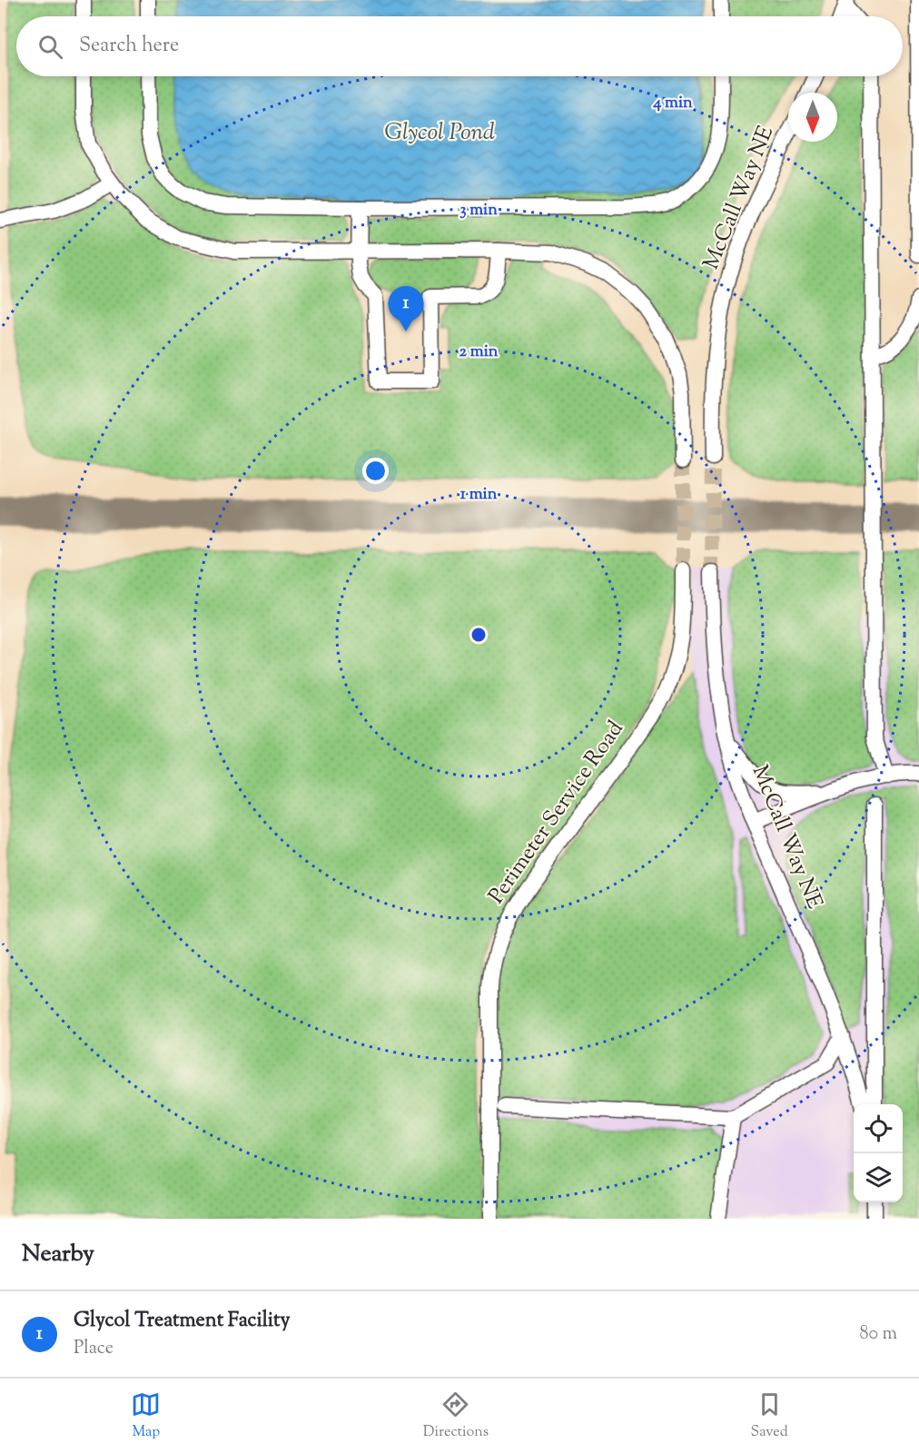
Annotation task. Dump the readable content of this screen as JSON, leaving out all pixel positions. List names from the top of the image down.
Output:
{
  "streets": {
    "street": ["McCall Way NE", "Perimeter Service Road"]
  },
  "water": ["Glycol Pond"],
  "north": "bottom",
  "page": {
    "search": "Search here",
    "pins": "1",
    "heading": "Nearby",
    "list": [
      {
        "mark": "1",
        "name": "Glycol Treatment Facility",
        "note": "Place",
        "value": "80 m"
      }
    ],
    "nav": ["Map", "Directions", "Saved"]
  },
  "rings": [
    "4 min",
    "3 min",
    "2 min",
    "1 min"
  ]
}
